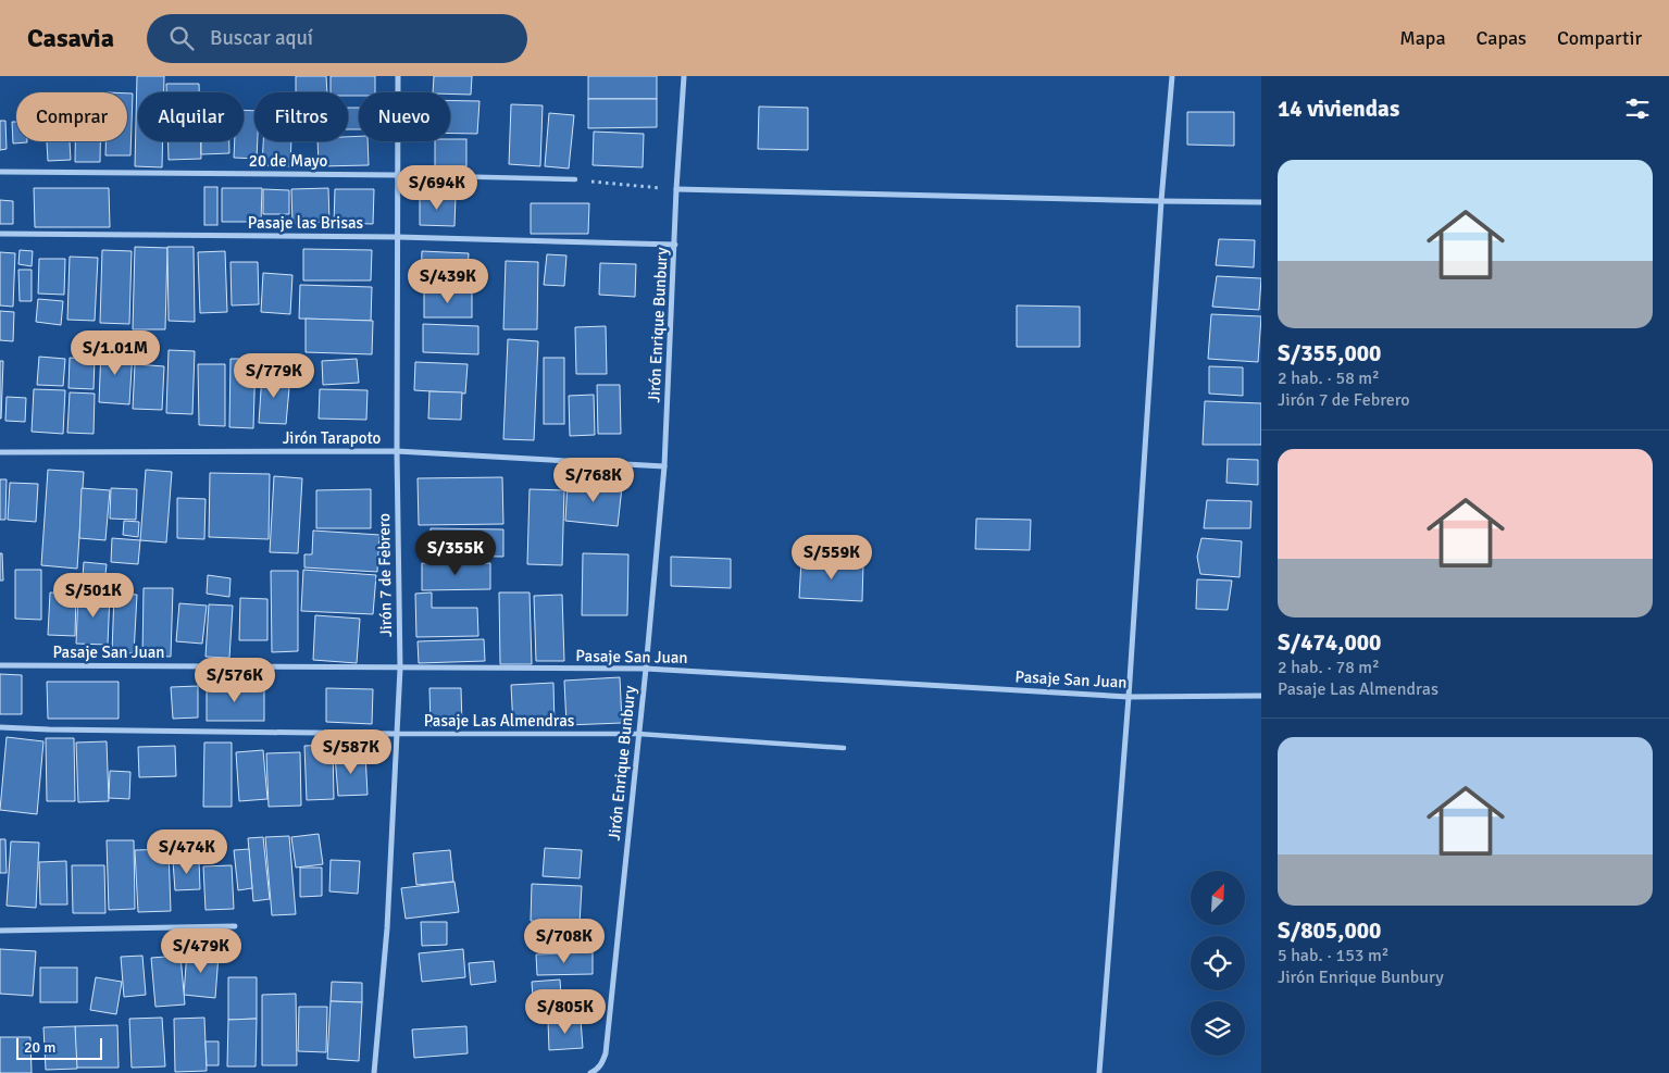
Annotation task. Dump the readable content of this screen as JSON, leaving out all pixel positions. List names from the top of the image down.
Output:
{
  "streets": {
    "street": [
      "20 de Mayo",
      "Pasaje las Brisas",
      "Jirón Enrique Bunbury",
      "Jirón Tarapoto",
      "Jirón 7 de Febrero",
      "Pasaje San Juan",
      "Pasaje Las Almendras"
    ]
  },
  "crossings": [
    ["20 de Mayo", "Jirón 7 de Febrero"],
    ["Pasaje las Brisas", "Jirón Enrique Bunbury"],
    ["Pasaje las Brisas", "Jirón 7 de Febrero"],
    ["Jirón Enrique Bunbury", "Jirón Tarapoto"],
    ["Jirón Enrique Bunbury", "Pasaje San Juan"],
    ["Jirón Enrique Bunbury", "Pasaje Las Almendras"],
    ["Jirón Tarapoto", "Jirón 7 de Febrero"],
    ["Jirón 7 de Febrero", "Pasaje San Juan"],
    ["Jirón 7 de Febrero", "Pasaje Las Almendras"]
  ],
  "scale_bar": "20 m",
  "north": "top right",
  "page": {
    "header": "Casavia",
    "search": "Buscar aquí",
    "nav": ["Mapa", "Capas", "Compartir"],
    "heading": "14 viviendas",
    "chip": [
      "Comprar",
      "Alquilar",
      "Filtros",
      "Nuevo"
    ],
    "list": [
      {
        "name": "S/355,000",
        "note": "2 hab. · 58 m² · Jirón 7 de Febrero"
      },
      {
        "name": "S/474,000",
        "note": "2 hab. · 78 m² · Pasaje Las Almendras"
      },
      {
        "name": "S/805,000",
        "note": "5 hab. · 153 m² · Jirón Enrique Bunbury"
      }
    ],
    "price": [
      "S/694K",
      "S/439K",
      "S/1.01M",
      "S/779K",
      "S/768K",
      "S/355K",
      "S/559K",
      "S/501K",
      "S/576K",
      "S/587K",
      "S/474K",
      "S/708K",
      "S/479K",
      "S/805K"
    ],
    "scale": "20 m"
  }
}
